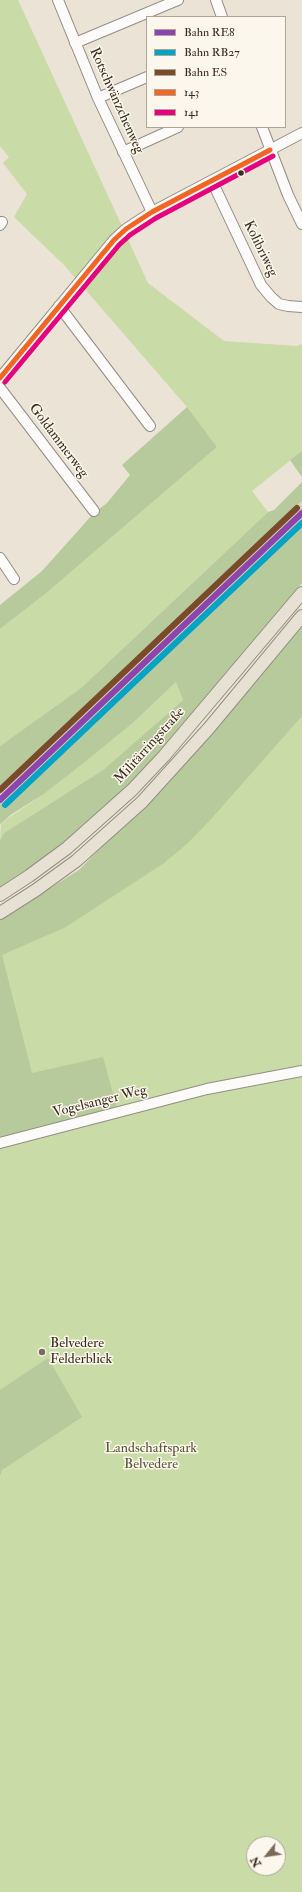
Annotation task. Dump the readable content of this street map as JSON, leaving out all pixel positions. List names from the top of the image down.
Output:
{
  "streets": {
    "main road": ["Militärringstraße"],
    "street": [
      "Rotschwänzchenweg",
      "Kolibriweg",
      "Goldammerweg",
      "Vogelsanger Weg"
    ]
  },
  "parks": ["Landschaftspark Belvedere"],
  "places": ["Belvedere Felderblick"],
  "lines": [
    "transit line 143",
    "transit line 141",
    "rail line ES",
    "rail line RE8",
    "rail line RB27"
  ],
  "legend": [
    "Bahn RE8",
    "Bahn RB27",
    "Bahn ES",
    "143",
    "141"
  ],
  "north": "bottom left"
}
